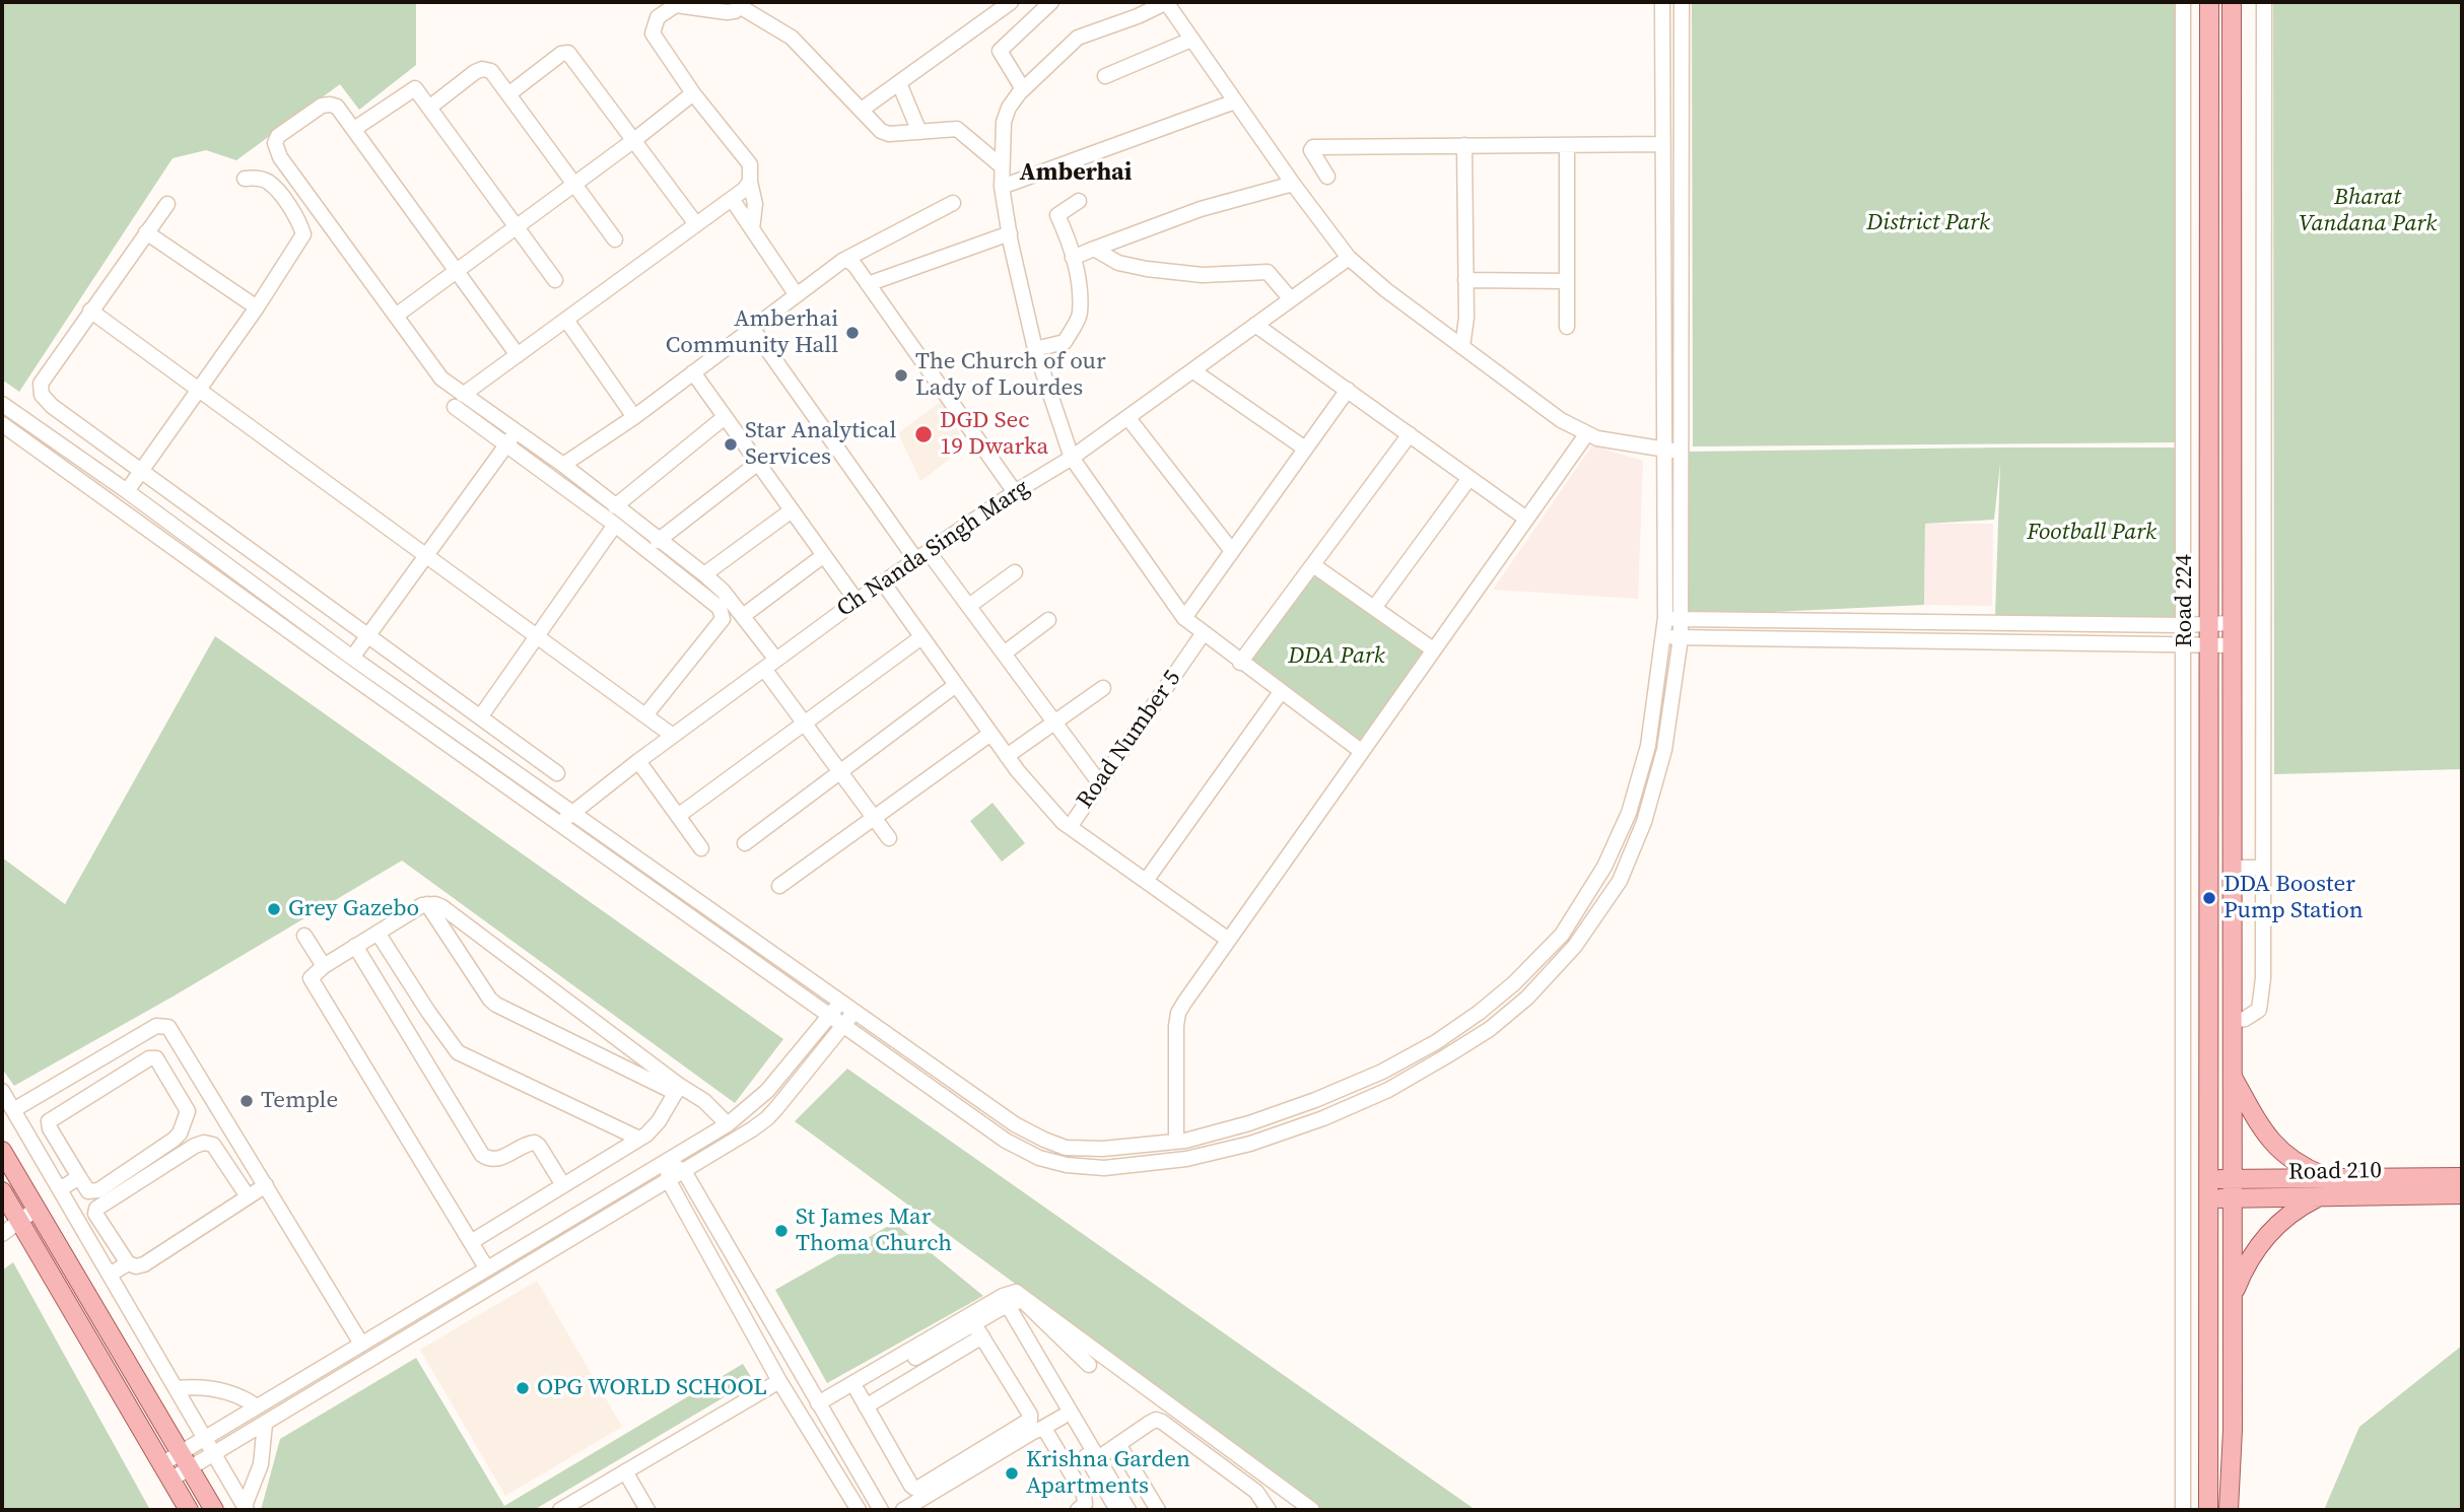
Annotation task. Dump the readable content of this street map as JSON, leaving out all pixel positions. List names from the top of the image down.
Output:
{
  "streets": {
    "main road": ["Road 224", "Road 210"],
    "street": ["Ch Nanda Singh Marg", "Road Number 5"]
  },
  "crossings": [
    ["Road 224", "Road 210"]
  ],
  "districts": ["Amberhai"],
  "parks": [
    "Bharat Vandana Park",
    "District Park",
    "Football Park",
    "DDA Park"
  ],
  "places": [
    "Amberhai Community Hall",
    "The Church of our Lady of Lourdes",
    "DGD Sec 19 Dwarka",
    "Star Analytical Services",
    "DDA Booster Pump Station",
    "Grey Gazebo",
    "Temple",
    "St James Mar Thoma Church",
    "OPG WORLD SCHOOL",
    "Krishna Garden Apartments"
  ]
}
